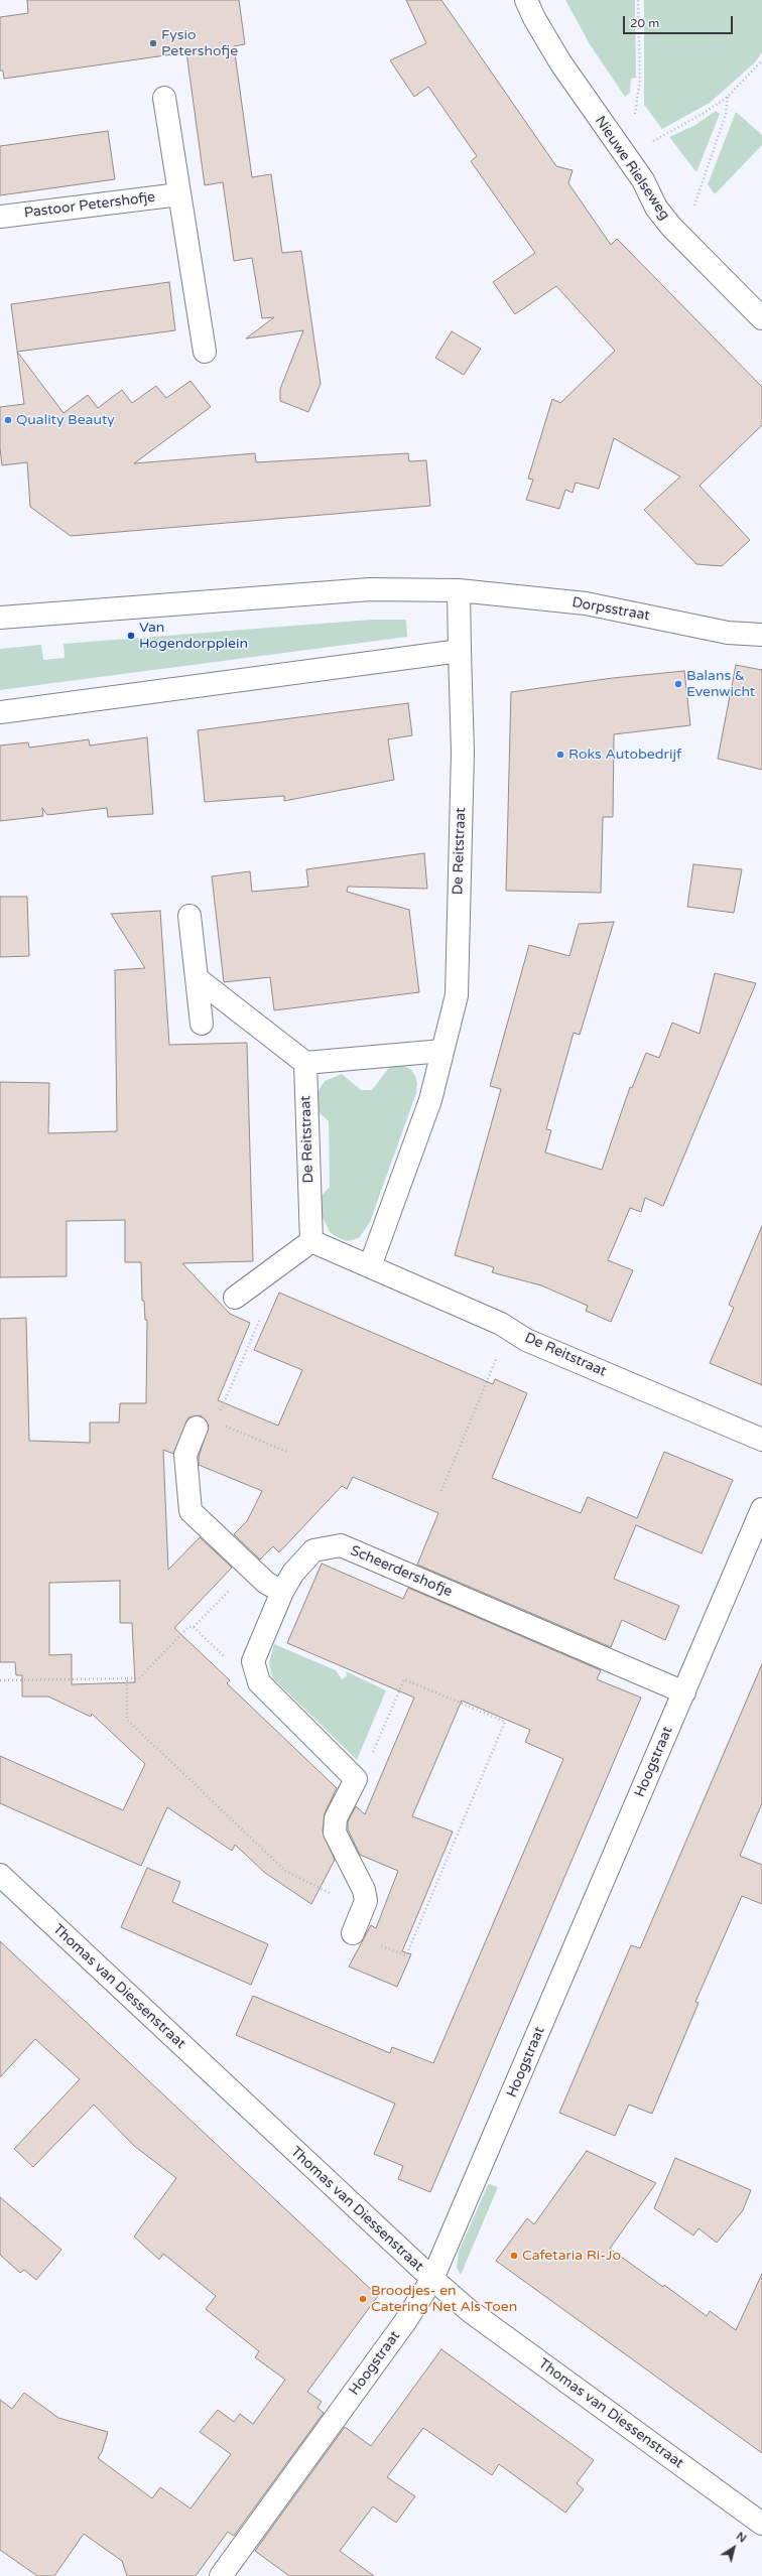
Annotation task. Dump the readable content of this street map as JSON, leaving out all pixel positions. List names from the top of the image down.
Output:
{
  "streets": {
    "street": [
      "Nieuwe Rielseweg",
      "Pastoor Petershofje",
      "Dorpsstraat",
      "De Reitstraat",
      "Scheerdershofje",
      "Hoogstraat",
      "Thomas van Diessenstraat"
    ]
  },
  "crossings": [
    ["Scheerdershofje", "Hoogstraat"],
    ["Hoogstraat", "Thomas van Diessenstraat"]
  ],
  "places": [
    "Fysio Petershofje",
    "Quality Beauty",
    "Van Hogendorpplein",
    "Balans & Evenwicht",
    "Roks Autobedrijf",
    "Cafetaria Ri-Jo",
    "Broodjes- en Catering Net Als Toen"
  ],
  "scale_bar": "20 m",
  "north": "top right"
}
